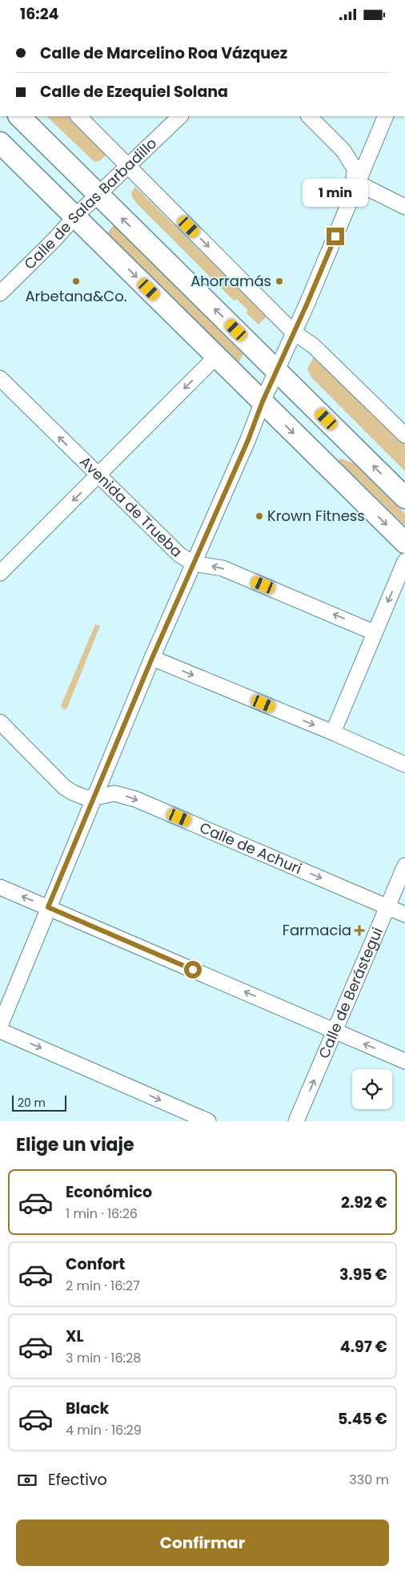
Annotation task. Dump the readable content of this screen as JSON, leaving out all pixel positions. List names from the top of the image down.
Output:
{
  "streets": {
    "street": [
      "Calle de Salas Barbadillo",
      "Avenida de Trueba",
      "Calle de Achuri",
      "Calle de Berástegui"
    ]
  },
  "crossings": [
    ["Calle de Achuri", "Calle de Berástegui"]
  ],
  "one_way": ["Calle de Berástegui"],
  "places": {
    "other": ["Arbetana&Co.", "Ahorramás", "Krown Fitness"],
    "health": ["Farmacia"]
  },
  "scale_bar": "20 m",
  "page": {
    "status": "16:24",
    "banner": ["Calle de Marcelino Roa Vázquez", "Calle de Ezequiel Solana"],
    "bubble": "1 min",
    "scale": "20 m",
    "heading": "Elige un viaje",
    "list": [
      {
        "name": "Económico",
        "note": "1 min · 16:26",
        "value": "2.92 €"
      },
      {
        "name": "Confort",
        "note": "2 min · 16:27",
        "value": "3.95 €"
      },
      {
        "name": "XL",
        "note": "3 min · 16:28",
        "value": "4.97 €"
      },
      {
        "name": "Black",
        "note": "4 min · 16:29",
        "value": "5.45 €"
      }
    ],
    "pay": ["Efectivo", "330 m"],
    "buttons": "Confirmar"
  }
}
